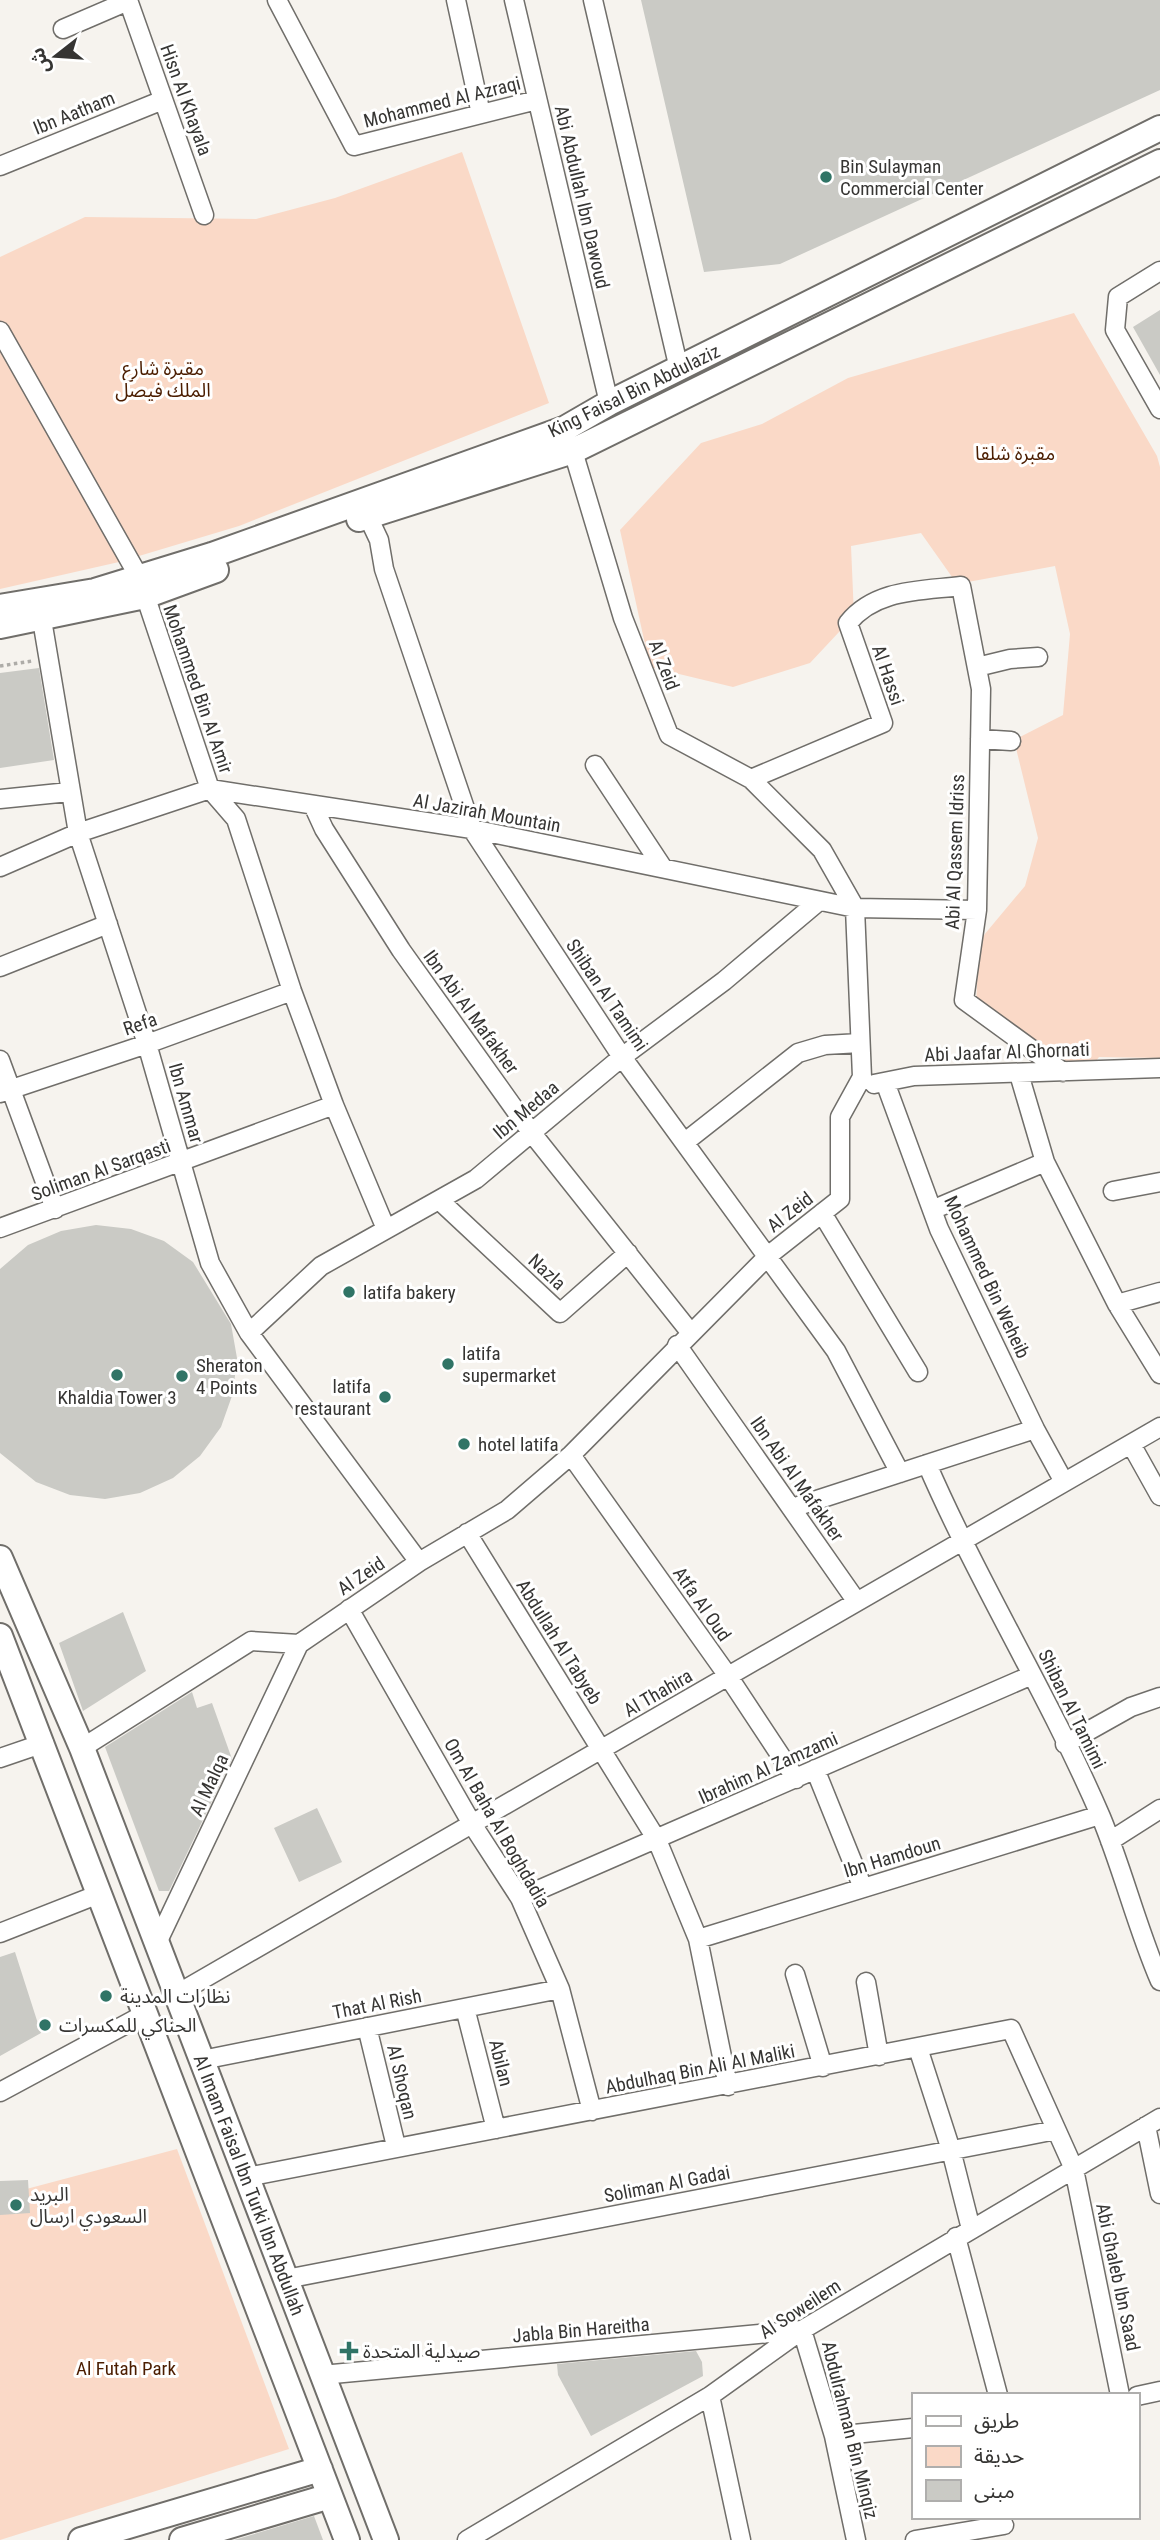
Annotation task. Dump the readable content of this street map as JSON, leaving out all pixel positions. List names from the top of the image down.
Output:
{
  "streets": {
    "street": [
      "Hisn Al Khayala",
      "Mohammed Al Azraqi",
      "Ibn Aatham",
      "Abi Abdullah Ibn Dawoud",
      "King Faisal Bin Abdulaziz",
      "Al Zeid",
      "Al Hassi",
      "Mohammed Bin Al Amir",
      "Al Jazirah Mountain",
      "Abi Al Qassem Idriss",
      "Shiban Al Tamimi",
      "Ibn Abi Al Mafakher",
      "Refa",
      "Abi Jaafar Al Ghornati",
      "Ibn Ammar",
      "Ibn Medaa",
      "Soliman Al Sarqasti",
      "Nazla",
      "Mohammed Bin Weheib",
      "Atfa Al Oud",
      "Abdullah Al Tabyeb",
      "Al Thahira",
      "Ibrahim Al Zamzami",
      "Al Malqa",
      "Om Al Baha Al Boghdadia",
      "Ibn Hamdoun",
      "That Al Rish",
      "Abilan",
      "Abdulhaq Bin Ali Al Maliki",
      "Al Shoqan",
      "Soliman Al Gadai",
      "Al Imam Faisal Ibn Turki Ibn Abdullah",
      "Abi Ghaleb Ibn Saad",
      "Al Soweilem",
      "Jabla Bin Hareitha",
      "Abdulrahman Bin Minqiz"
    ]
  },
  "crossings": [
    ["Hisn Al Khayala", "Ibn Aatham"],
    ["Mohammed Al Azraqi", "Abi Abdullah Ibn Dawoud"],
    ["Abi Abdullah Ibn Dawoud", "King Faisal Bin Abdulaziz"],
    ["King Faisal Bin Abdulaziz", "Al Zeid"],
    ["King Faisal Bin Abdulaziz", "Mohammed Bin Al Amir"],
    ["King Faisal Bin Abdulaziz", "Shiban Al Tamimi"],
    ["King Faisal Bin Abdulaziz", "Ibn Ammar"],
    ["Al Zeid", "Al Hassi"],
    ["Al Zeid", "Al Jazirah Mountain"],
    ["Al Zeid", "Shiban Al Tamimi"],
    ["Al Zeid", "Ibn Abi Al Mafakher"],
    ["Al Zeid", "Abi Jaafar Al Ghornati"],
    ["Al Zeid", "Ibn Ammar"],
    ["Al Zeid", "Atfa Al Oud"],
    ["Al Zeid", "Abdullah Al Tabyeb"],
    ["Al Zeid", "Al Malqa"],
    ["Al Zeid", "Om Al Baha Al Boghdadia"],
    ["Al Hassi", "Abi Al Qassem Idriss"],
    ["Mohammed Bin Al Amir", "Al Jazirah Mountain"],
    ["Mohammed Bin Al Amir", "Refa"],
    ["Mohammed Bin Al Amir", "Ibn Medaa"],
    ["Mohammed Bin Al Amir", "Soliman Al Sarqasti"],
    ["Al Jazirah Mountain", "Abi Al Qassem Idriss"],
    ["Al Jazirah Mountain", "Shiban Al Tamimi"],
    ["Al Jazirah Mountain", "Ibn Abi Al Mafakher"],
    ["Al Jazirah Mountain", "Ibn Ammar"],
    ["Al Jazirah Mountain", "Ibn Medaa"],
    ["Abi Al Qassem Idriss", "Abi Jaafar Al Ghornati"],
    ["Shiban Al Tamimi", "Ibn Medaa"],
    ["Shiban Al Tamimi", "Al Thahira"],
    ["Shiban Al Tamimi", "Ibrahim Al Zamzami"],
    ["Shiban Al Tamimi", "Ibn Hamdoun"],
    ["Ibn Abi Al Mafakher", "Ibn Medaa"],
    ["Ibn Abi Al Mafakher", "Nazla"],
    ["Ibn Abi Al Mafakher", "Al Thahira"],
    ["Refa", "Ibn Ammar"],
    ["Abi Jaafar Al Ghornati", "Mohammed Bin Weheib"],
    ["Ibn Ammar", "Ibn Medaa"],
    ["Ibn Ammar", "Soliman Al Sarqasti"],
    ["Ibn Medaa", "Nazla"],
    ["Mohammed Bin Weheib", "Al Thahira"],
    ["Atfa Al Oud", "Al Thahira"],
    ["Atfa Al Oud", "Ibrahim Al Zamzami"],
    ["Abdullah Al Tabyeb", "Al Thahira"],
    ["Abdullah Al Tabyeb", "Ibrahim Al Zamzami"],
    ["Abdullah Al Tabyeb", "Ibn Hamdoun"],
    ["Abdullah Al Tabyeb", "Abdulhaq Bin Ali Al Maliki"],
    ["Al Thahira", "Om Al Baha Al Boghdadia"],
    ["Al Thahira", "Al Imam Faisal Ibn Turki Ibn Abdullah"],
    ["Ibrahim Al Zamzami", "Om Al Baha Al Boghdadia"],
    ["Al Malqa", "Al Imam Faisal Ibn Turki Ibn Abdullah"],
    ["Om Al Baha Al Boghdadia", "That Al Rish"],
    ["Om Al Baha Al Boghdadia", "Abdulhaq Bin Ali Al Maliki"],
    ["That Al Rish", "Abilan"],
    ["That Al Rish", "Al Shoqan"],
    ["That Al Rish", "Al Imam Faisal Ibn Turki Ibn Abdullah"],
    ["Abilan", "Abdulhaq Bin Ali Al Maliki"],
    ["Abdulhaq Bin Ali Al Maliki", "Al Shoqan"],
    ["Abdulhaq Bin Ali Al Maliki", "Soliman Al Gadai"],
    ["Abdulhaq Bin Ali Al Maliki", "Al Imam Faisal Ibn Turki Ibn Abdullah"],
    ["Abdulhaq Bin Ali Al Maliki", "Abi Ghaleb Ibn Saad"],
    ["Abdulhaq Bin Ali Al Maliki", "Al Soweilem"],
    ["Soliman Al Gadai", "Al Imam Faisal Ibn Turki Ibn Abdullah"],
    ["Al Imam Faisal Ibn Turki Ibn Abdullah", "Jabla Bin Hareitha"],
    ["Abi Ghaleb Ibn Saad", "Al Soweilem"],
    ["Al Soweilem", "Jabla Bin Hareitha"],
    ["Al Soweilem", "Abdulrahman Bin Minqiz"],
    ["Jabla Bin Hareitha", "Abdulrahman Bin Minqiz"]
  ],
  "parks": ["مقبرة شارع الملك فيصل", "مقبرة شلقا", "Al Futah Park"],
  "places": {
    "other": [
      "Bin Sulayman Commercial Center",
      "latifa bakery",
      "latifa supermarket",
      "Khaldia Tower 3",
      "Sheraton 4 Points",
      "latifa restaurant",
      "hotel latifa",
      "نظارات المدينة",
      "الحناكي للمكسرات",
      "البريد السعودي ارسال"
    ],
    "health": ["صيدلية المتحدة"]
  },
  "legend": ["طريق", "حديقة", "مبنى"],
  "north": "left"
}
